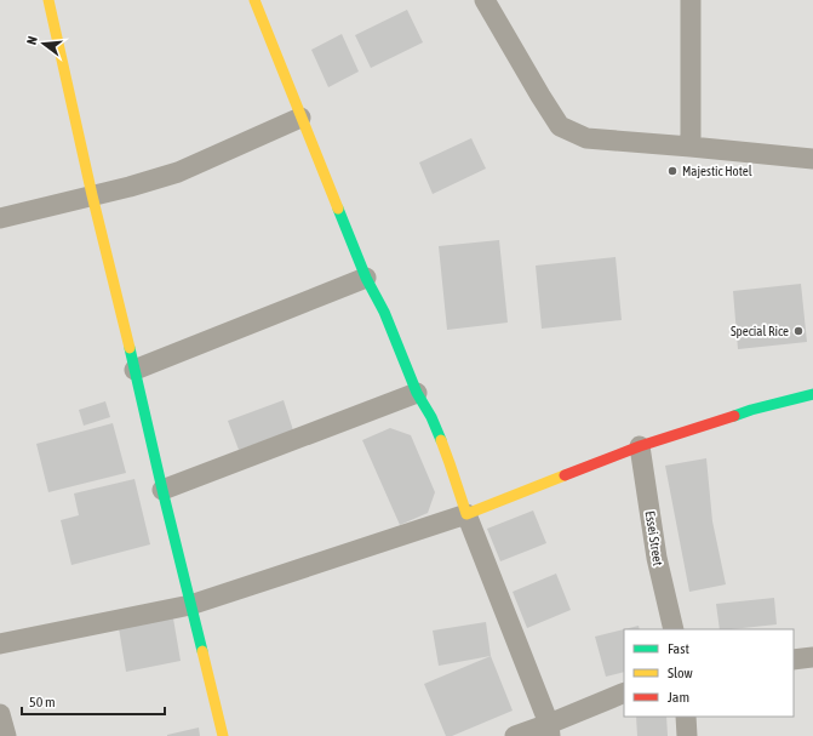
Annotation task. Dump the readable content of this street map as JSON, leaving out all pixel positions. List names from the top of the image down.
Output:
{
  "streets": {
    "street": ["Essei Street"]
  },
  "places": ["Majestic Hotel", "Special Rice"],
  "legend": ["Fast", "Slow", "Jam"],
  "scale_bar": "50 m",
  "north": "left"
}
